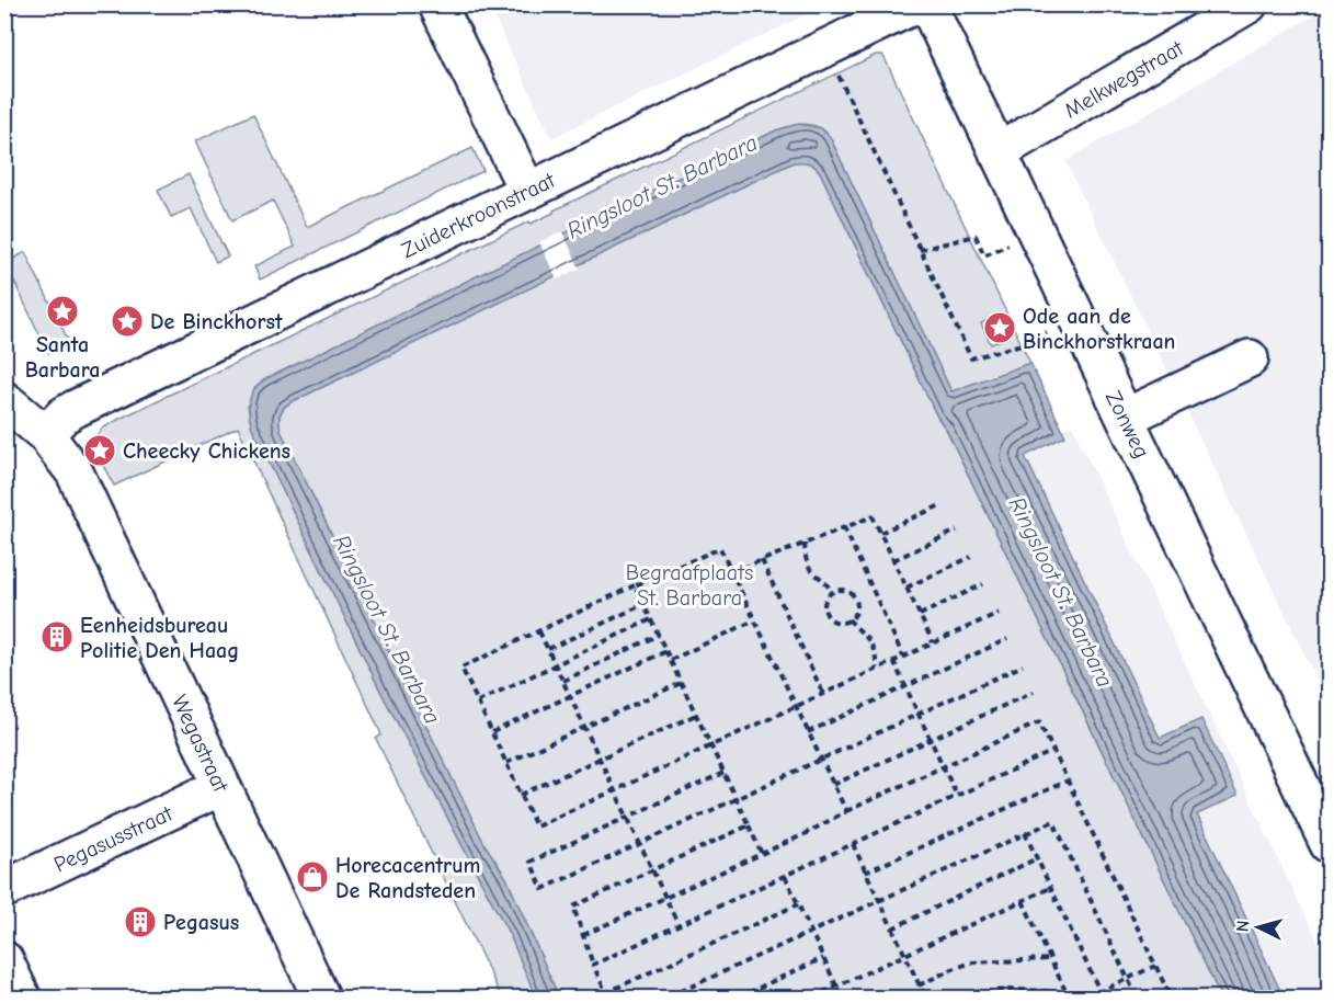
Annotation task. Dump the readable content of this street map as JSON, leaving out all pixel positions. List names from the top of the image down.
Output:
{
  "streets": {
    "street": [
      "Melkwegstraat",
      "Zuiderkroonstraat",
      "Zonweg",
      "Wegastraat",
      "Pegasusstraat"
    ]
  },
  "crossings": [
    ["Melkwegstraat", "Zonweg"],
    ["Zuiderkroonstraat", "Wegastraat"],
    ["Wegastraat", "Pegasusstraat"]
  ],
  "water": ["Ringsloot St. Barbara"],
  "parks": ["Begraafplaats St. Barbara"],
  "places": {
    "place": [
      "Santa Barbara",
      "De Binckhorst",
      "Ode aan de Binckhorstkraan",
      "Cheecky Chickens"
    ],
    "building": ["Eenheidsbureau Politie Den Haag", "Pegasus"],
    "shop": ["Horecacentrum De Randsteden"]
  },
  "north": "left"
}
